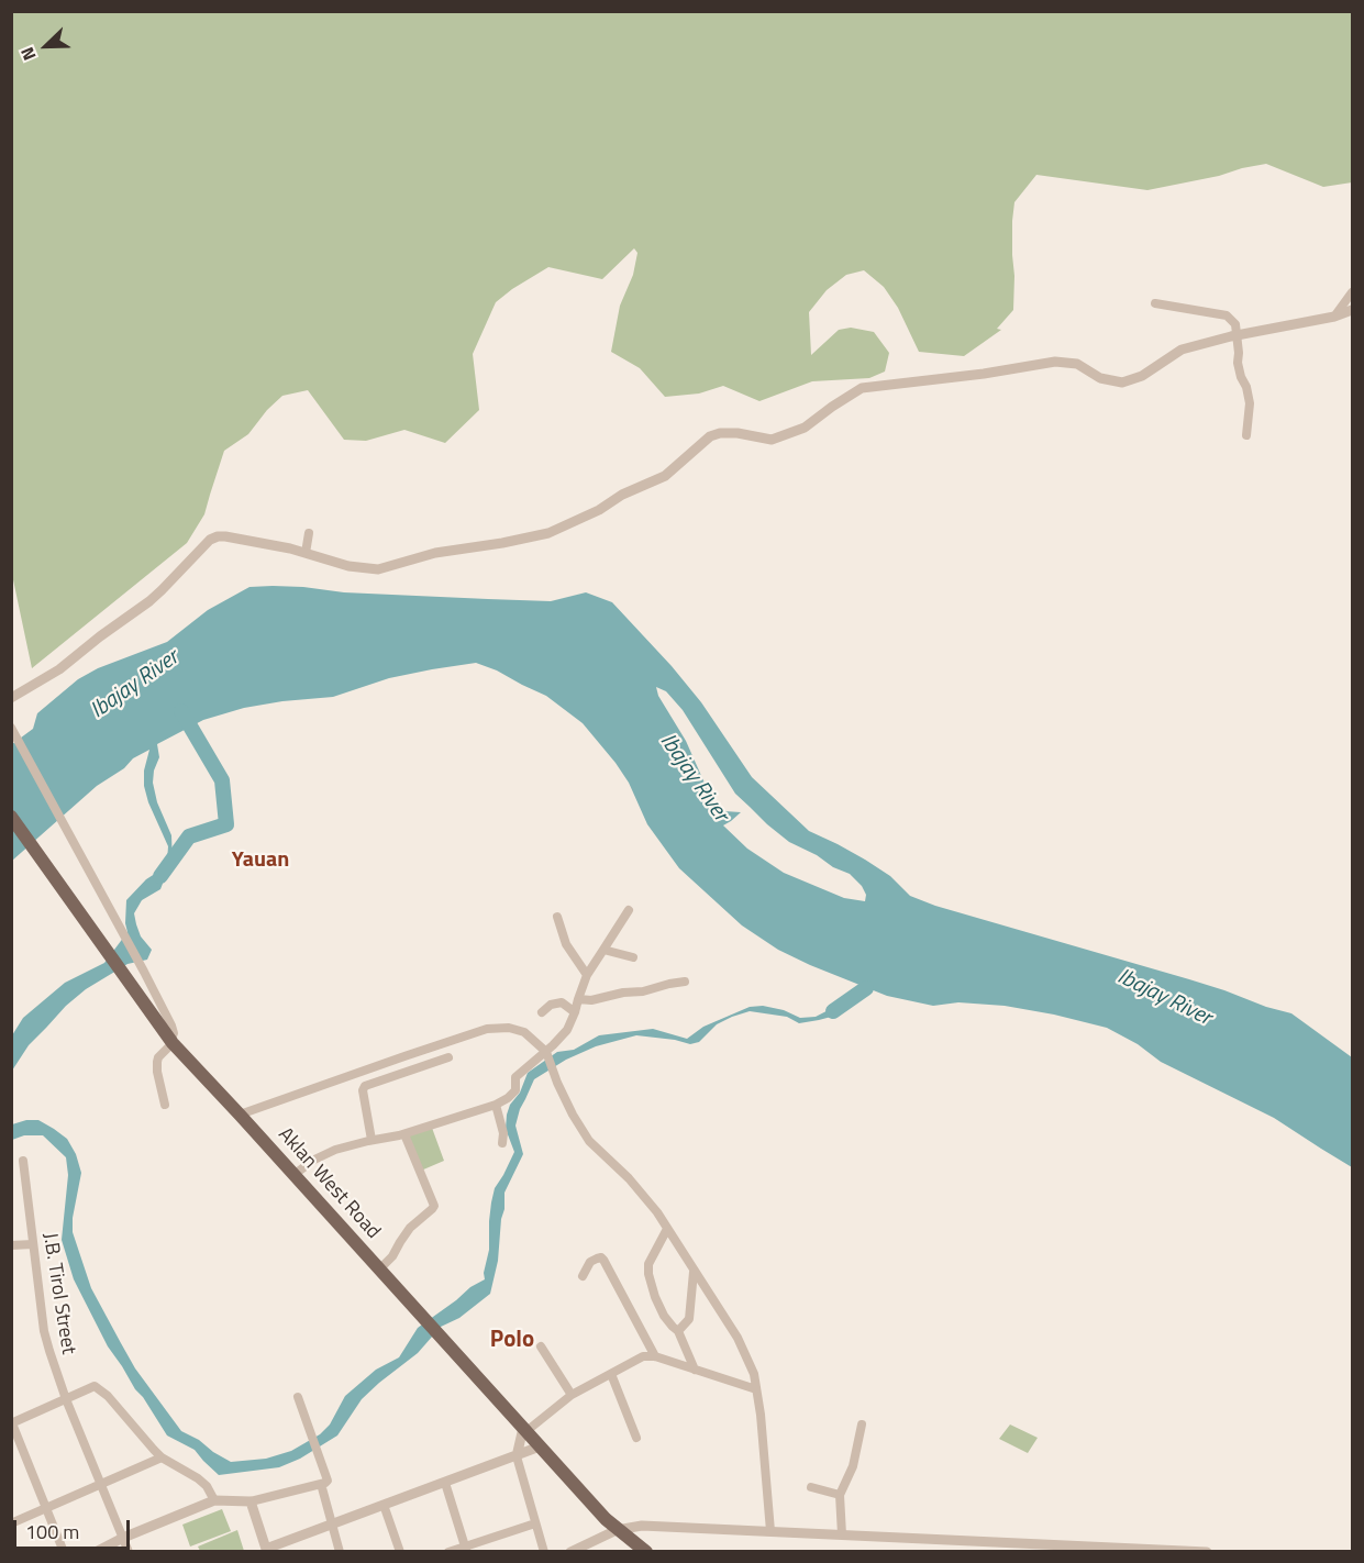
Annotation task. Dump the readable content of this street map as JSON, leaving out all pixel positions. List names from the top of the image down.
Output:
{
  "streets": {
    "main road": ["Aklan West Road"],
    "street": ["J.B. Tirol Street"]
  },
  "districts": ["Yauan", "Polo"],
  "water": ["Ibajay River"],
  "scale_bar": "100 m",
  "north": "bottom left"
}
